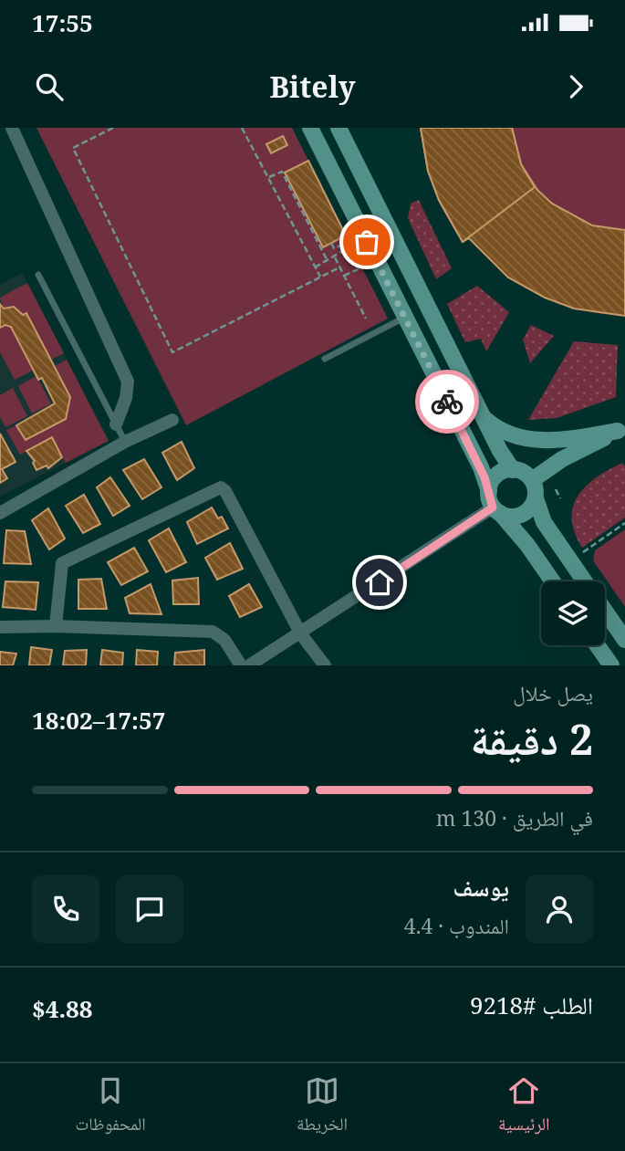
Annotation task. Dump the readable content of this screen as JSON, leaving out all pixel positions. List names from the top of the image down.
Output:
{
  "page": {
    "status": "17:55",
    "header": "Bitely",
    "heading": ["2 دقيقة", "يصل خلال", "17:57–18:02"],
    "panel": [
      "يوسف",
      "المندوب · 4.4",
      "الطلب #9218",
      "$4.88"
    ],
    "bar": "في الطريق · 130 m",
    "tabs": ["الرئيسية", "الخريطة", "المحفوظات"]
  }
}
